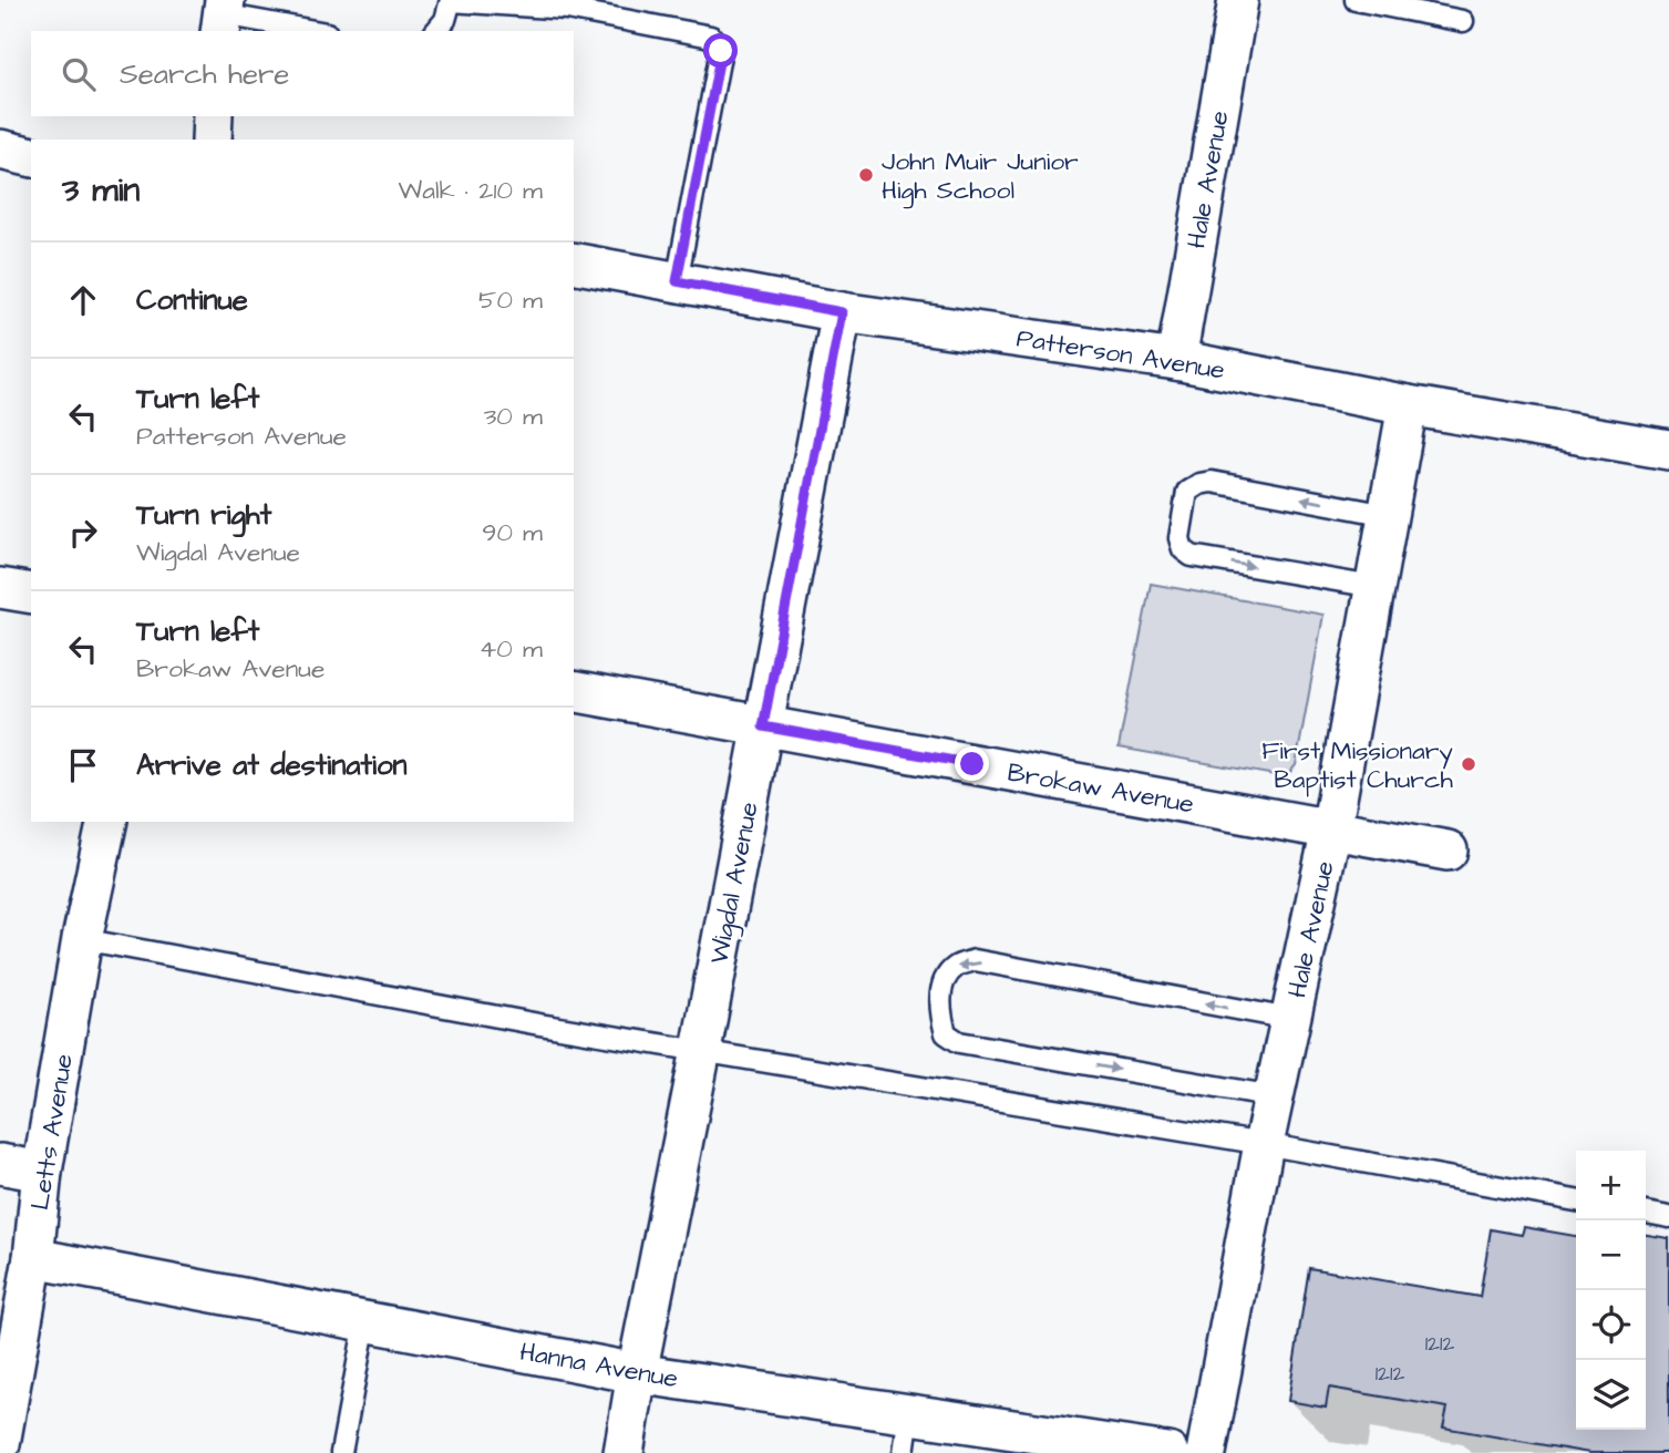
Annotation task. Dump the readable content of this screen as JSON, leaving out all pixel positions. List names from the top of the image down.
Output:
{
  "streets": {
    "street": [
      "Hale Avenue",
      "Patterson Avenue",
      "Brokaw Avenue",
      "Wigdal Avenue",
      "Letts Avenue",
      "Hanna Avenue"
    ]
  },
  "crossings": [
    ["Hale Avenue", "Patterson Avenue"],
    ["Hale Avenue", "Brokaw Avenue"],
    ["Patterson Avenue", "Wigdal Avenue"],
    ["Brokaw Avenue", "Wigdal Avenue"],
    ["Wigdal Avenue", "Hanna Avenue"],
    ["Letts Avenue", "Hanna Avenue"]
  ],
  "places": ["John Muir Junior High School", "First Missionary Baptist Church"],
  "house_numbers": ["1212", "1212"],
  "page": {
    "search": "Search here",
    "heading": ["3 min", "Walk · 210 m"],
    "list": [
      ["Continue", "50 m"],
      ["Turn left", "Patterson Avenue", "30 m"],
      ["Turn right", "Wigdal Avenue", "90 m"],
      ["Turn left", "Brokaw Avenue", "40 m"],
      "Arrive at destination"
    ],
    "map_buttons": ["+", "−"]
  }
}
